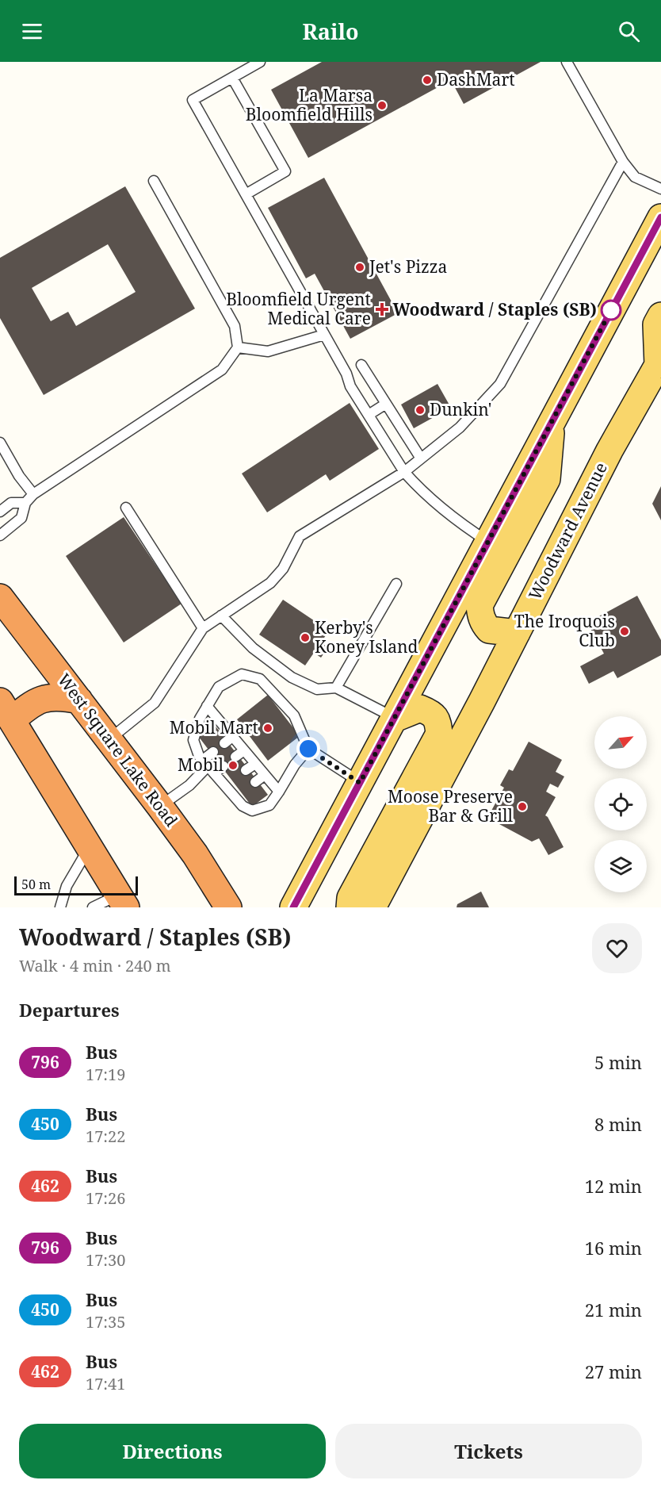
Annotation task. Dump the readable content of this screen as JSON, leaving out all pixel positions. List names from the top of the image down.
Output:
{
  "streets": {
    "highway": ["West Square Lake Road"],
    "main road": ["Woodward Avenue"]
  },
  "places": {
    "other": [
      "DashMart",
      "La Marsa Bloomfield Hills",
      "Jet's Pizza",
      "Woodward / Staples (SB)",
      "Dunkin'",
      "The Iroquois Club",
      "Kerby's Koney Island",
      "Mobil Mart",
      "Mobil",
      "Moose Preserve Bar & Grill"
    ],
    "health": ["Bloomfield Urgent Medical Care"]
  },
  "lines": ["bus line 796"],
  "scale_bar": "50 m",
  "north": "top right",
  "page": {
    "header": "Railo",
    "scale": "50 m",
    "heading": [
      ["Woodward / Staples (SB)", "Walk · 4 min · 240 m"],
      "Departures"
    ],
    "list": [
      {
        "mark": "796",
        "name": "Bus",
        "note": "17:19",
        "value": "5 min"
      },
      {
        "mark": "450",
        "name": "Bus",
        "note": "17:22",
        "value": "8 min"
      },
      {
        "mark": "462",
        "name": "Bus",
        "note": "17:26",
        "value": "12 min"
      },
      {
        "mark": "796",
        "name": "Bus",
        "note": "17:30",
        "value": "16 min"
      },
      {
        "mark": "450",
        "name": "Bus",
        "note": "17:35",
        "value": "21 min"
      },
      {
        "mark": "462",
        "name": "Bus",
        "note": "17:41",
        "value": "27 min"
      }
    ],
    "buttons": ["Directions", "Tickets"]
  }
}
